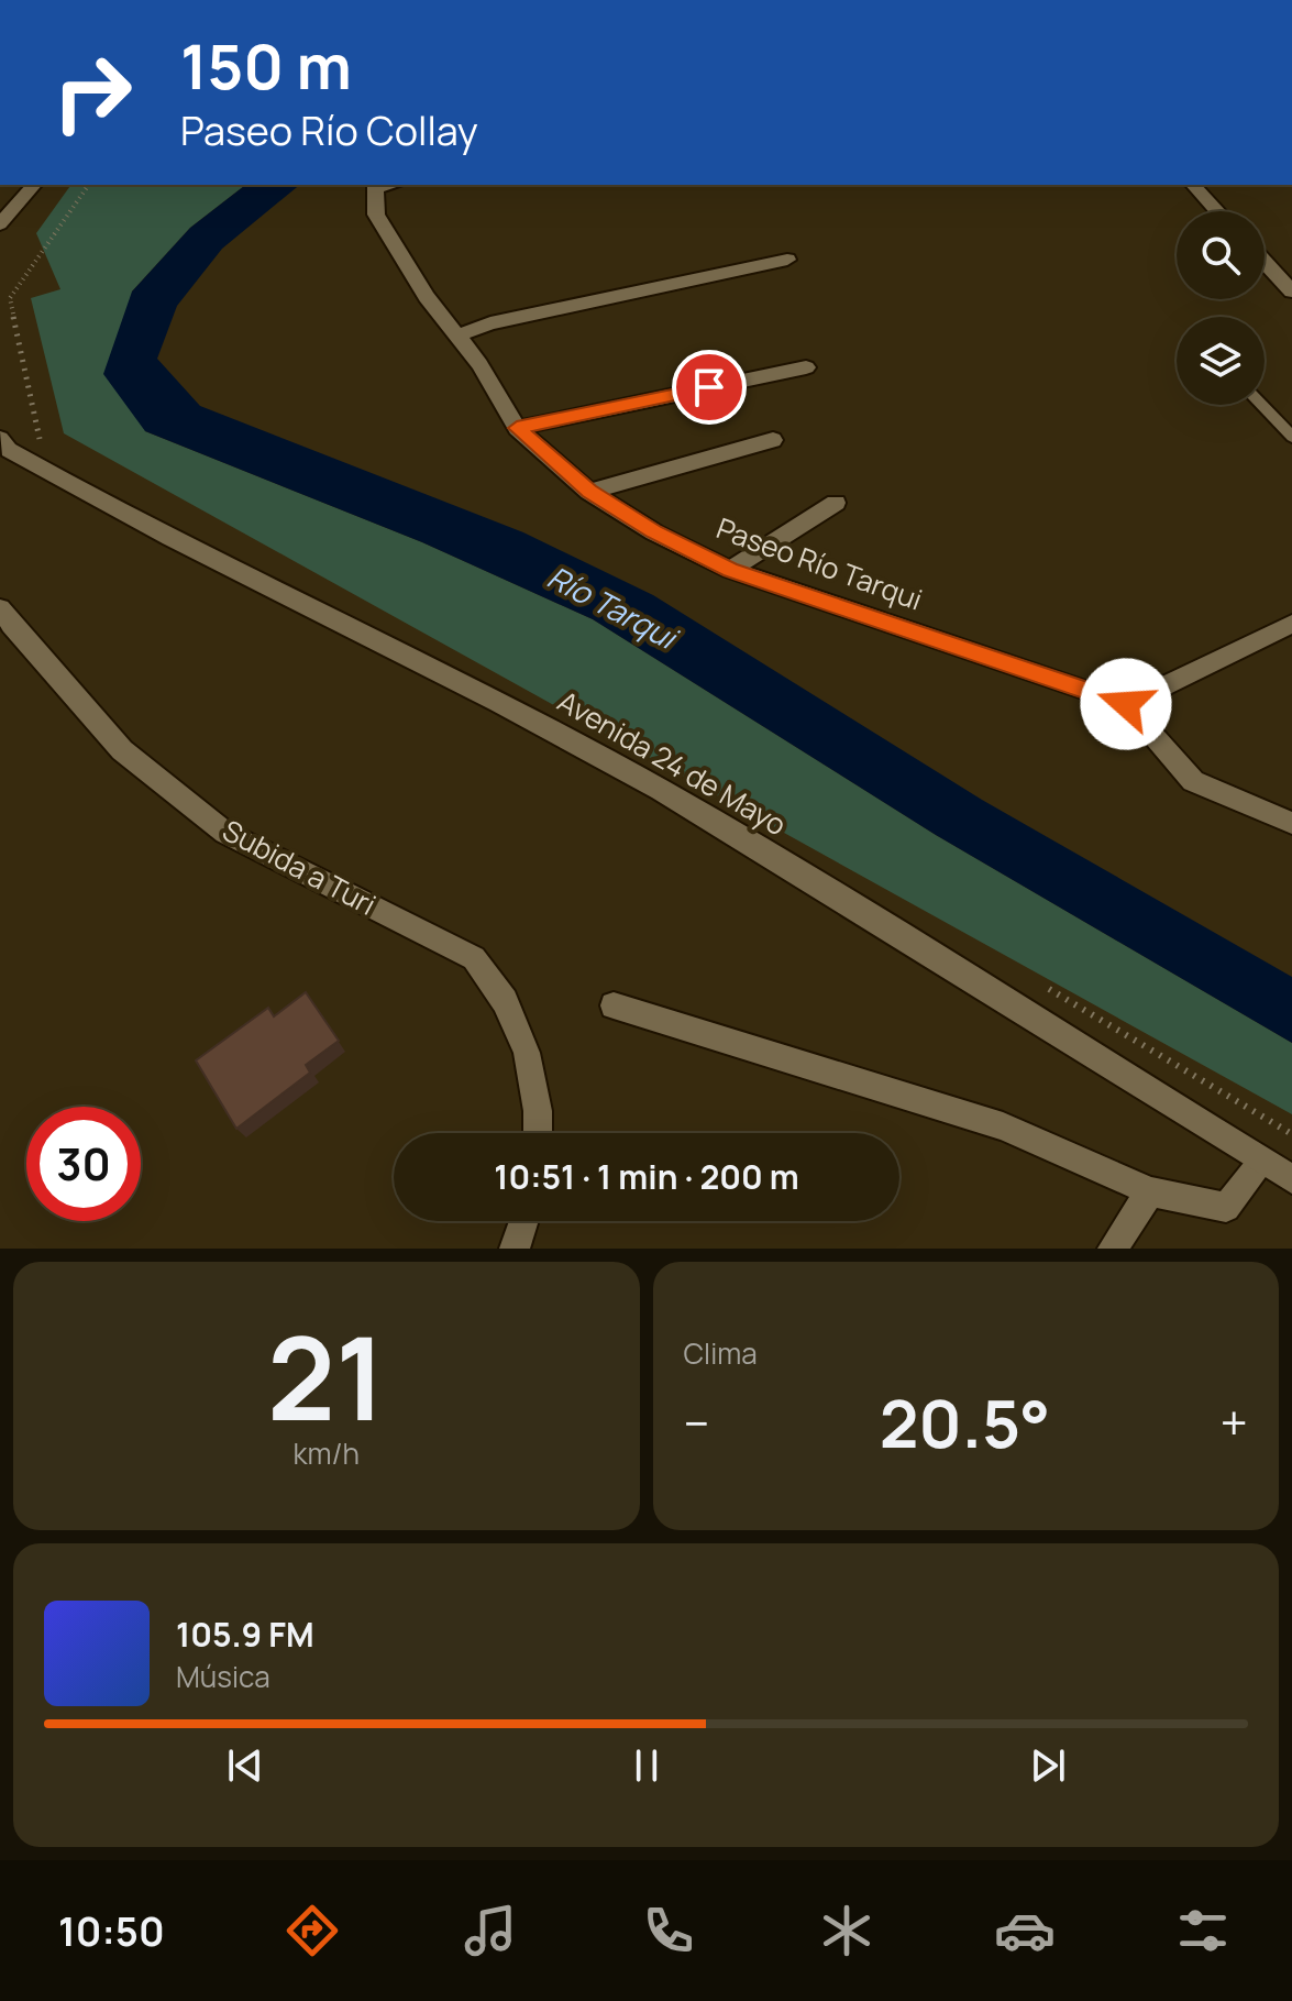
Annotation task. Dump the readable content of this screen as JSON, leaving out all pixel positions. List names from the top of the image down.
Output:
{
  "streets": {
    "street": ["Paseo Río Tarqui", "Avenida 24 de Mayo", "Subida a Turi"]
  },
  "water": ["Río Tarqui"],
  "page": {
    "turn": ["150 m", "Paseo Río Collay"],
    "limit": "30",
    "trip": "10:51 · 1 min · 200 m",
    "tile": [
      ["21", "km/h"],
      "Clima"
    ],
    "heat": ["−", "20.5°", "+"],
    "song": ["105.9 FM", "Música"],
    "tabs": "10:50"
  }
}
